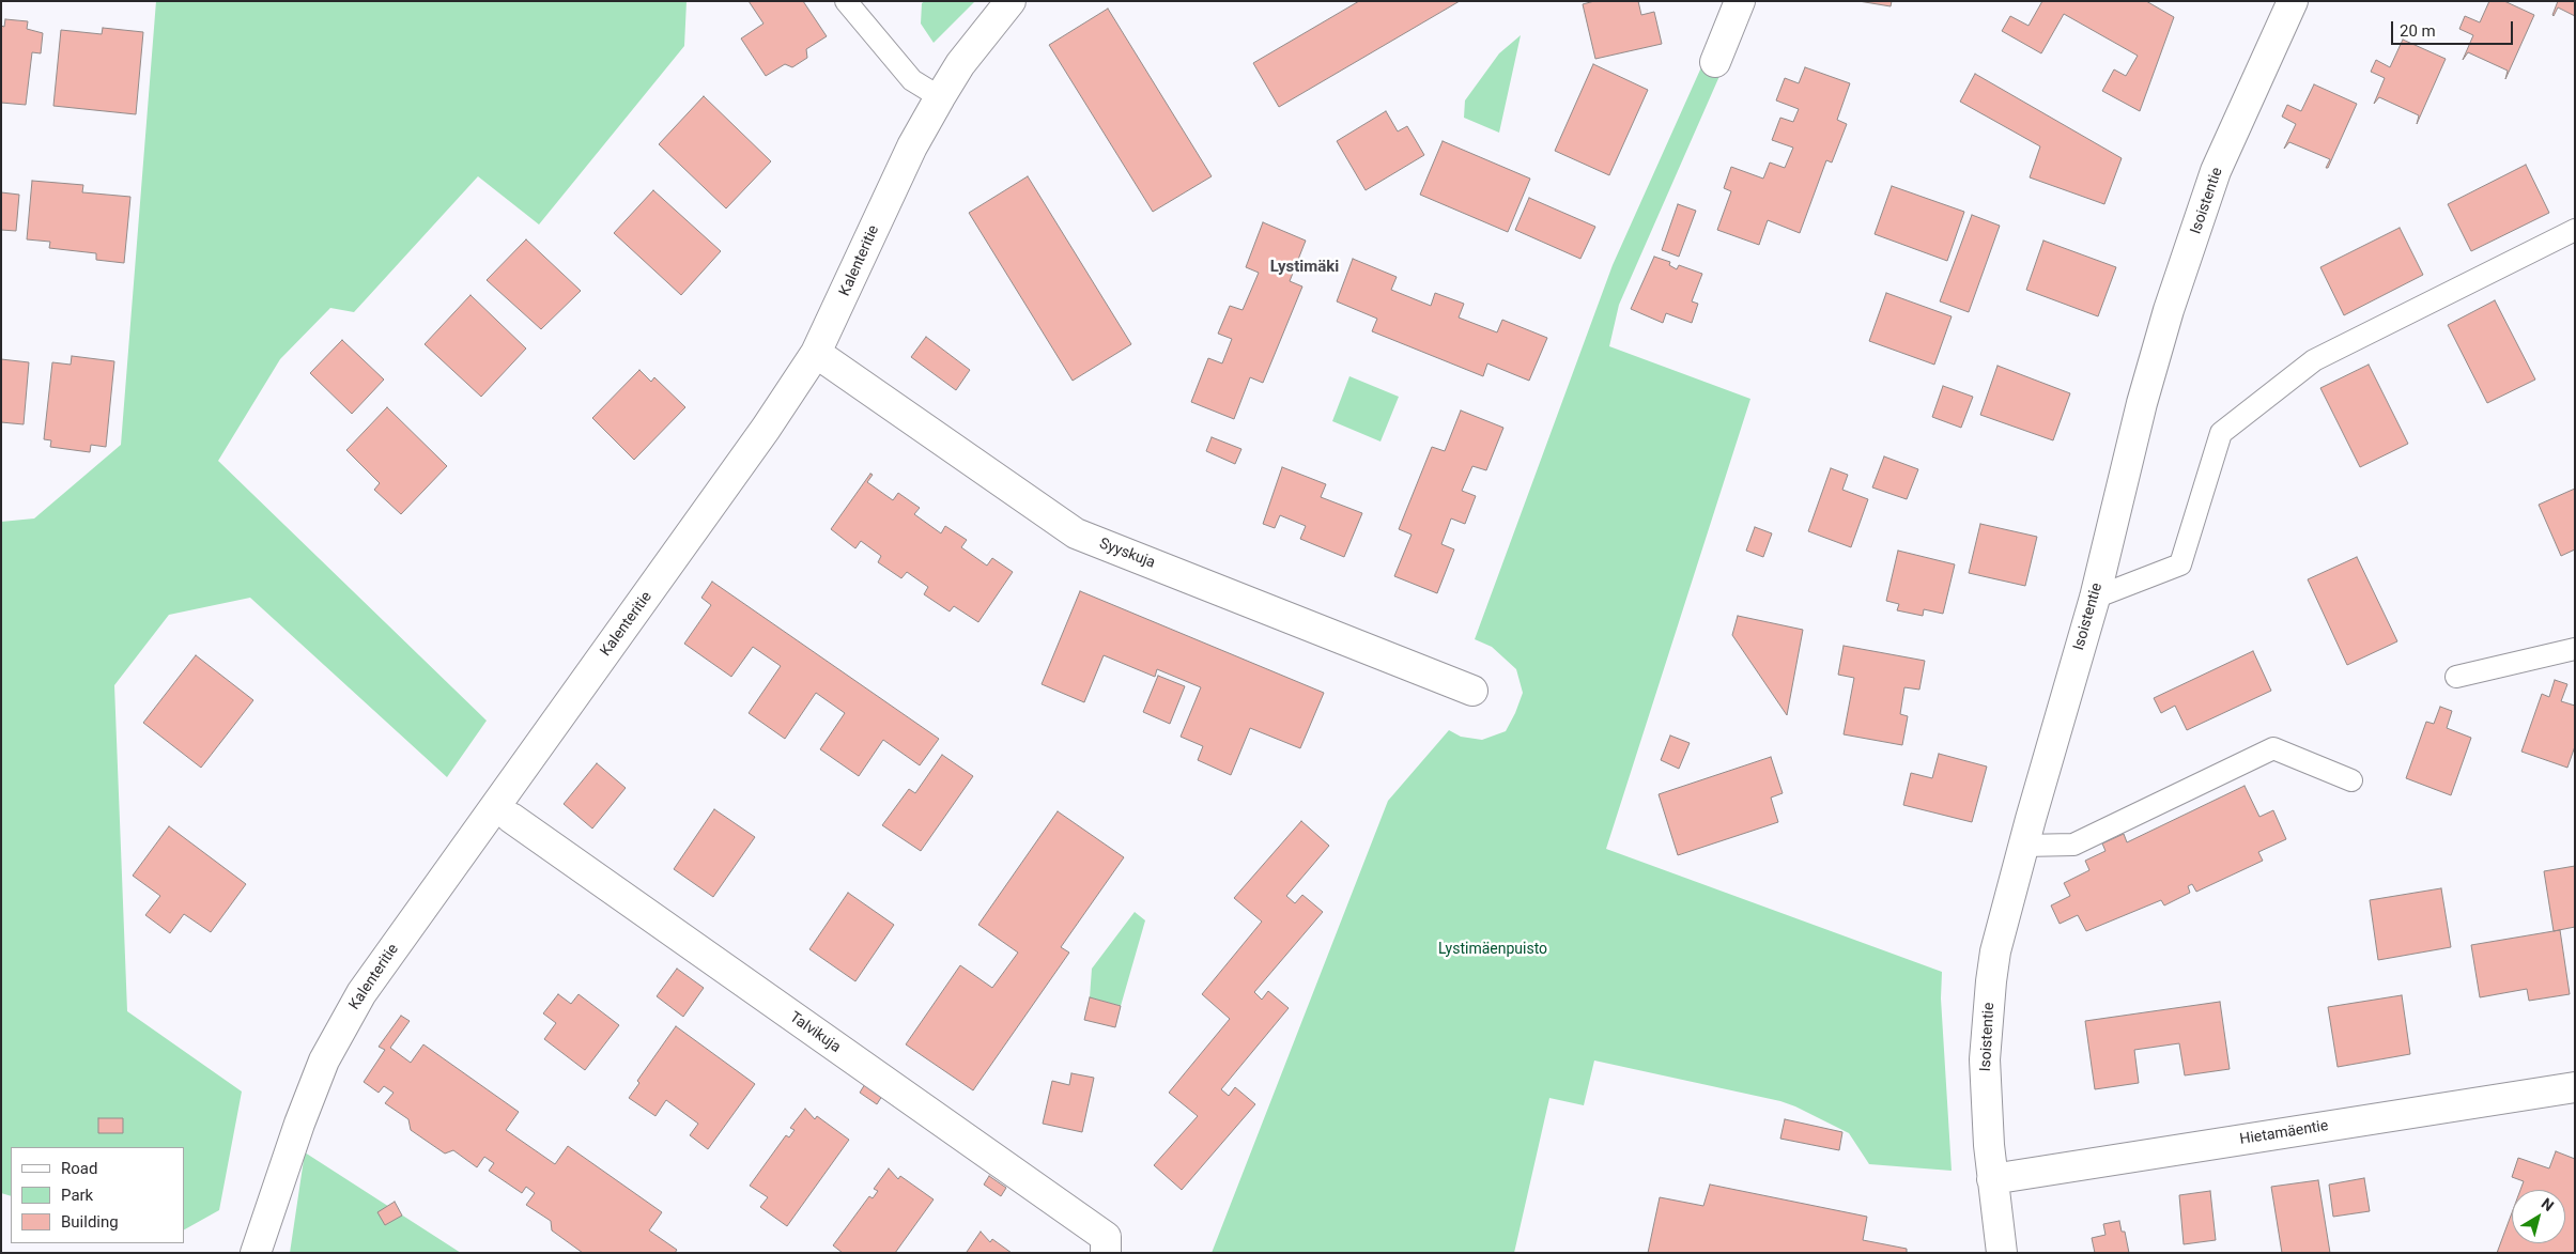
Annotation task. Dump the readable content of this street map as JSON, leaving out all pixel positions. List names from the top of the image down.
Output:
{
  "streets": {
    "street": [
      "Isoistentie",
      "Kalenteritie",
      "Syyskuja",
      "Talvikuja",
      "Hietamäentie"
    ]
  },
  "crossings": [
    ["Isoistentie", "Hietamäentie"],
    ["Kalenteritie", "Syyskuja"]
  ],
  "districts": ["Lystimäki"],
  "parks": ["Lystimäenpuisto"],
  "legend": ["Road", "Park", "Building"],
  "scale_bar": "20 m",
  "north": "top right"
}
